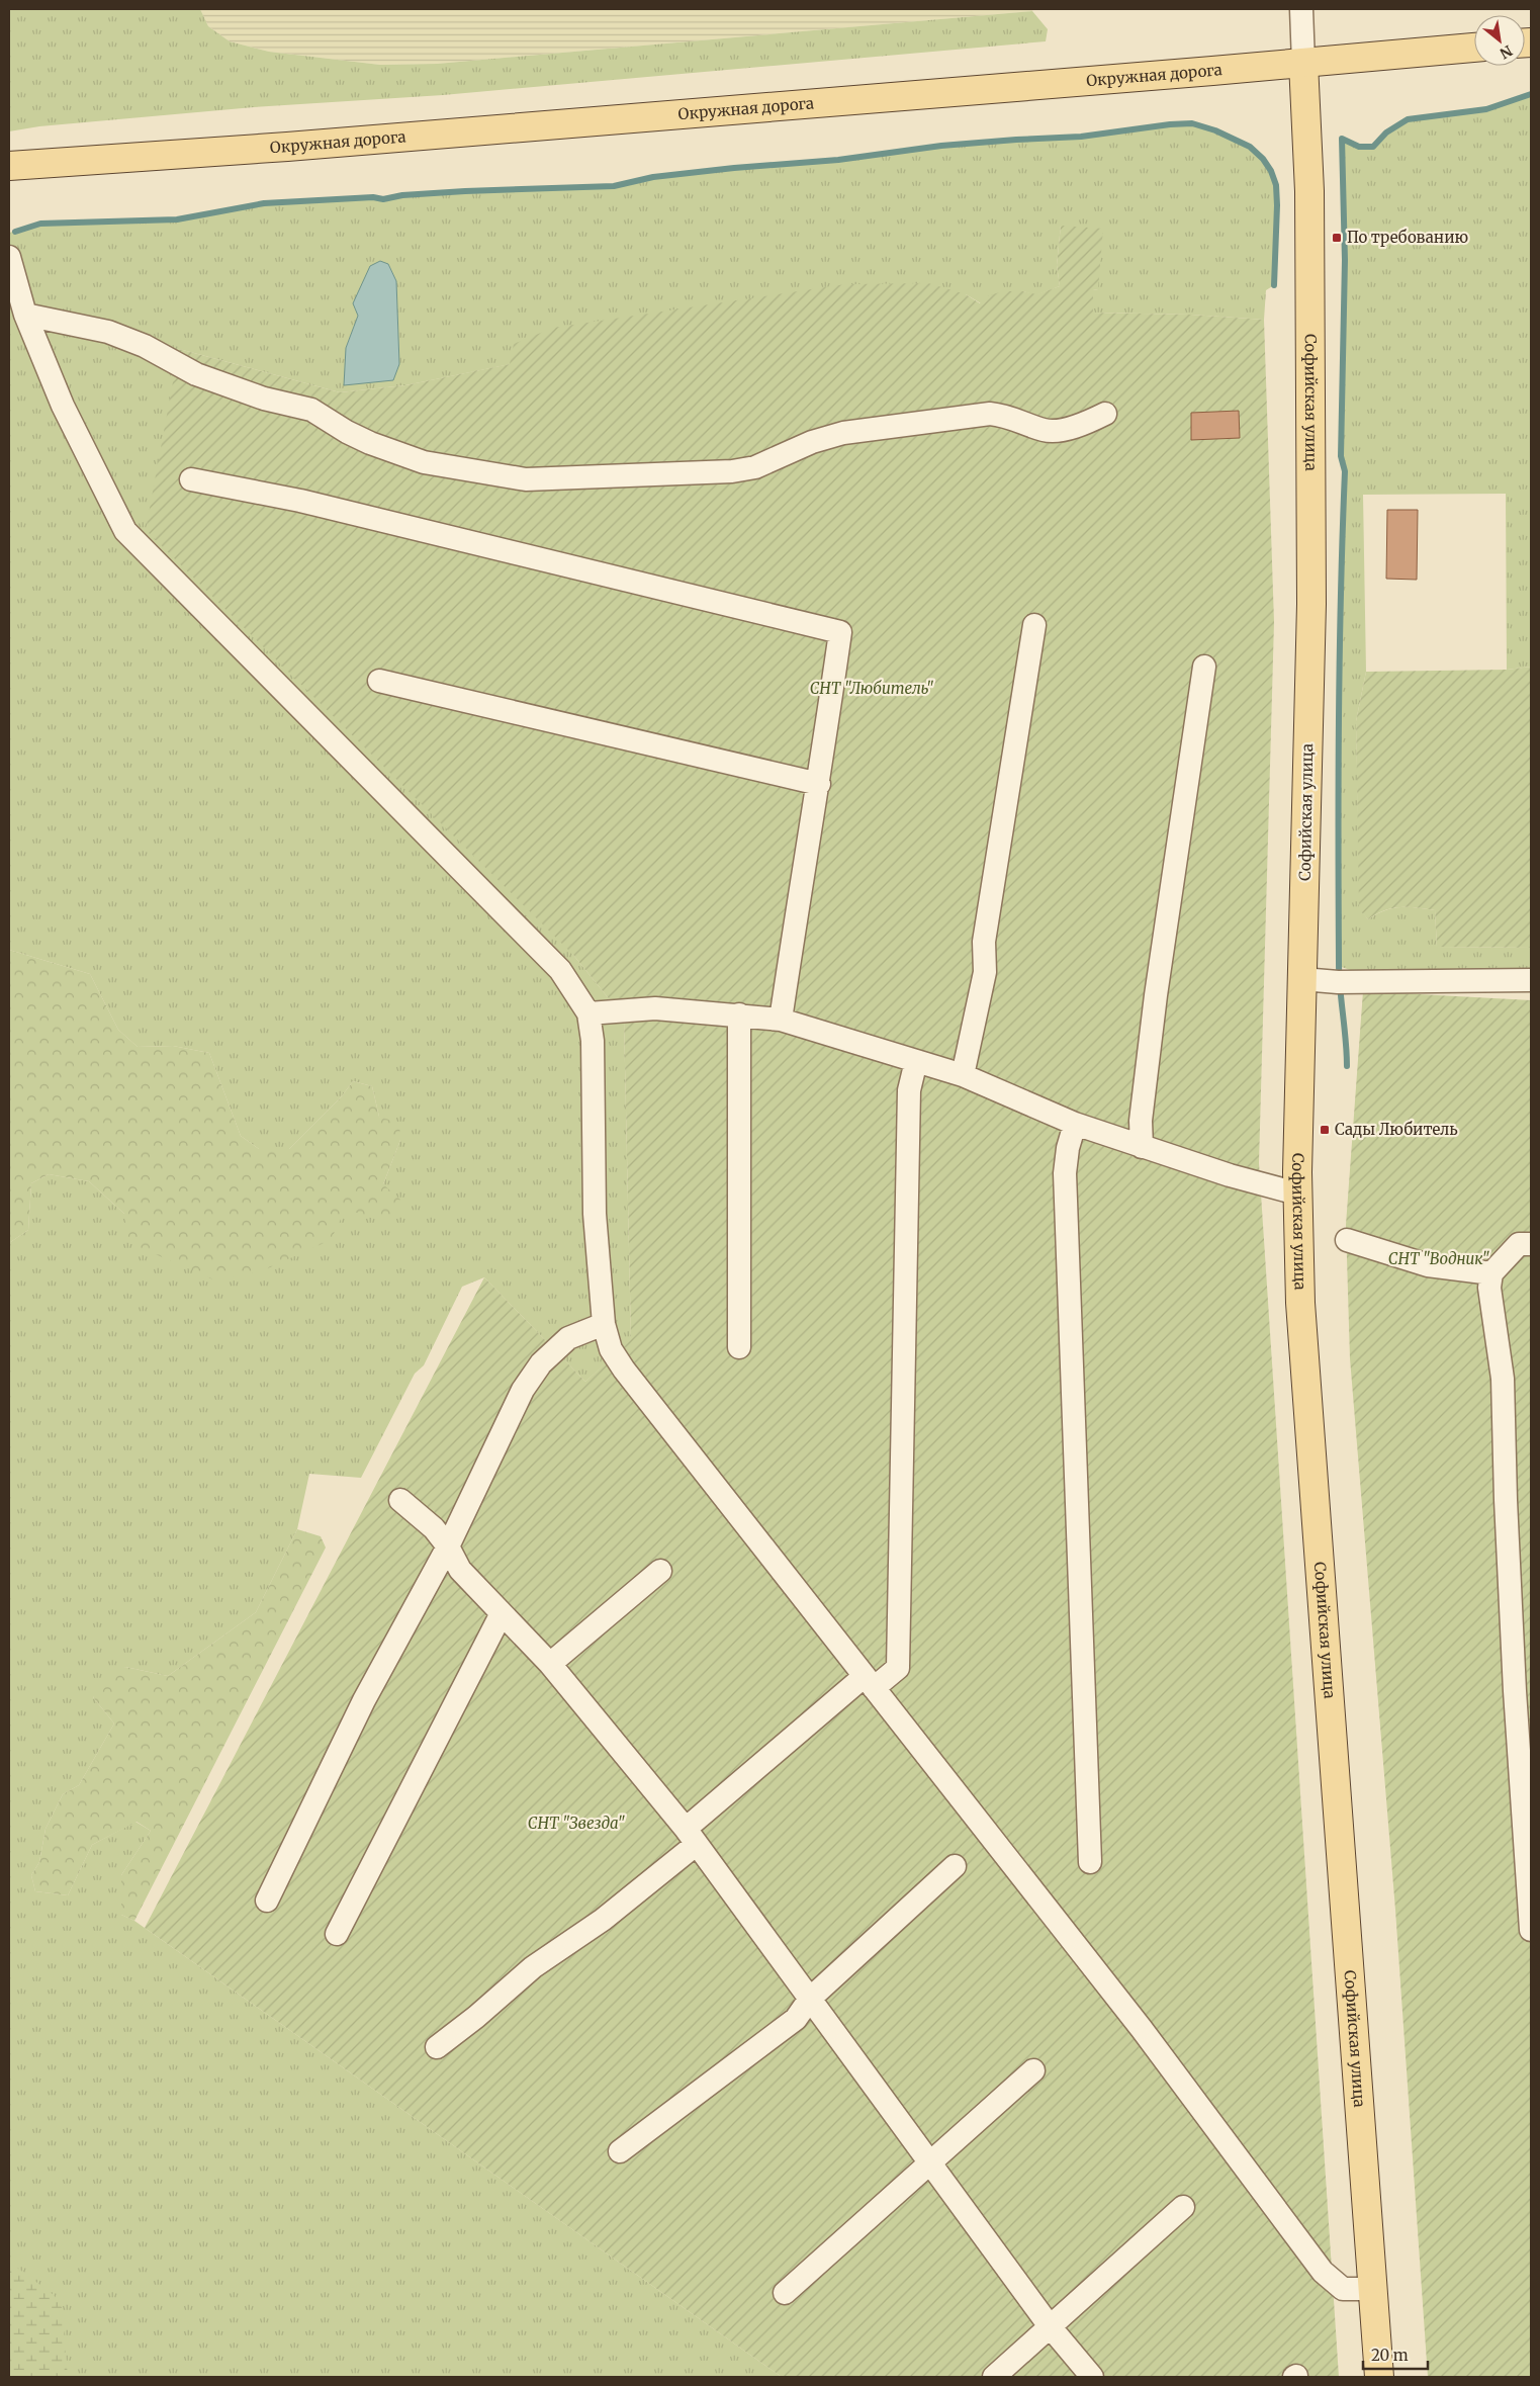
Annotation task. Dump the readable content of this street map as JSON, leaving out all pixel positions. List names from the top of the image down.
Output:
{
  "streets": {
    "main road": ["Окружная дорога", "Софийская улица"]
  },
  "crossings": [
    ["Окружная дорога", "Софийская улица"]
  ],
  "parks": ["СНТ \"Любитель\"", "СНТ \"Водник\"", "СНТ \"Звезда\""],
  "places": {
    "transit": ["По требованию", "Сады Любитель"]
  },
  "scale_bar": "20 m",
  "north": "bottom right"
}
